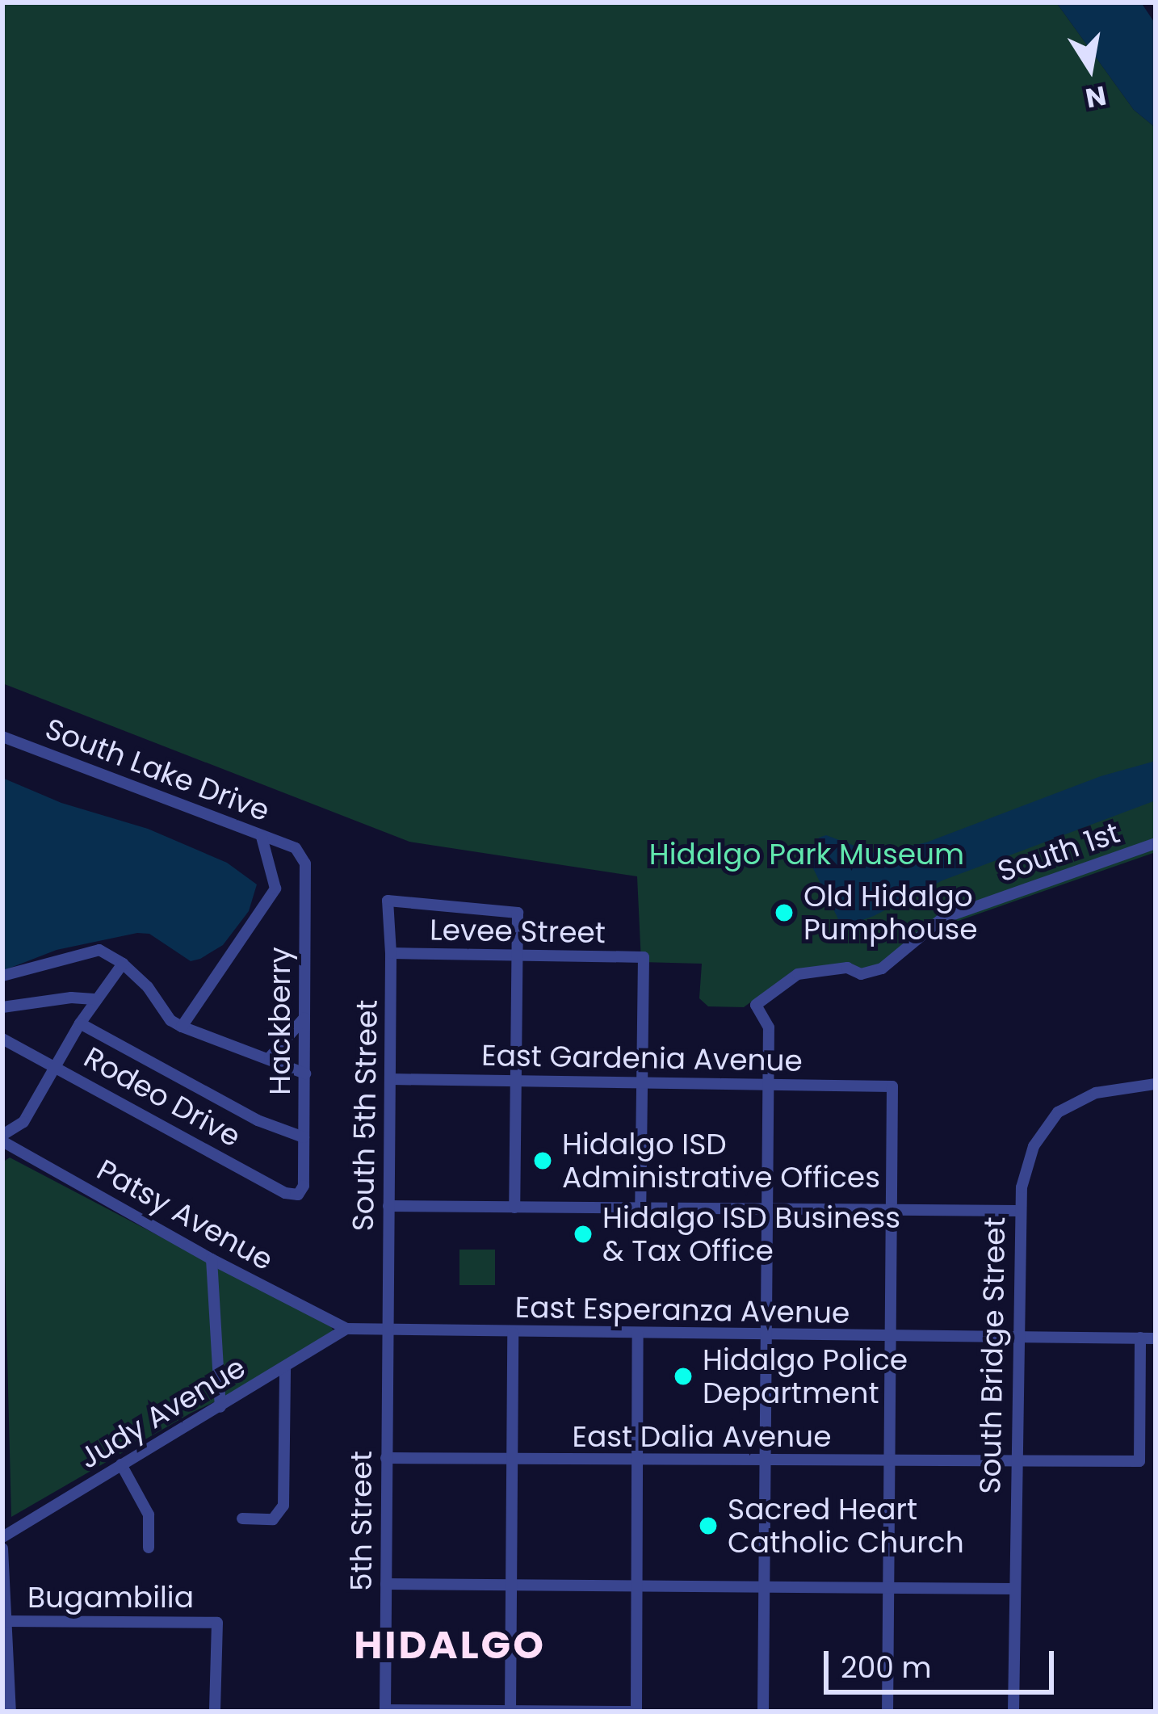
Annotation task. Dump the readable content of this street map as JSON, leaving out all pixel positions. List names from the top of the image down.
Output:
{
  "streets": {
    "street": [
      "South Lake Drive",
      "South 1st",
      "Levee Street",
      "Hackberry",
      "East Gardenia Avenue",
      "Rodeo Drive",
      "South 5th Street",
      "Patsy Avenue",
      "East Esperanza Avenue",
      "South Bridge Street",
      "Judy Avenue",
      "East Dalia Avenue",
      "5th Street",
      "Bugambilia"
    ]
  },
  "crossings": [
    ["South Lake Drive", "Hackberry"],
    ["South 1st", "East Gardenia Avenue"],
    ["Levee Street", "East Gardenia Avenue"],
    ["Levee Street", "South 5th Street"],
    ["Hackberry", "Rodeo Drive"],
    ["East Gardenia Avenue", "South 5th Street"],
    ["South 5th Street", "East Esperanza Avenue"],
    ["South 5th Street", "5th Street"],
    ["Patsy Avenue", "East Esperanza Avenue"],
    ["Patsy Avenue", "Judy Avenue"],
    ["East Esperanza Avenue", "South Bridge Street"],
    ["East Esperanza Avenue", "Judy Avenue"],
    ["East Esperanza Avenue", "East Dalia Avenue"],
    ["East Esperanza Avenue", "5th Street"],
    ["South Bridge Street", "East Dalia Avenue"],
    ["East Dalia Avenue", "5th Street"]
  ],
  "districts": ["HIDALGO"],
  "parks": ["Hidalgo Park Museum"],
  "places": [
    "Old Hidalgo Pumphouse",
    "Hidalgo ISD Administrative Offices",
    "Hidalgo ISD Business & Tax Office",
    "Hidalgo Police Department",
    "Sacred Heart Catholic Church"
  ],
  "scale_bar": "200 m",
  "north": "bottom"
}
